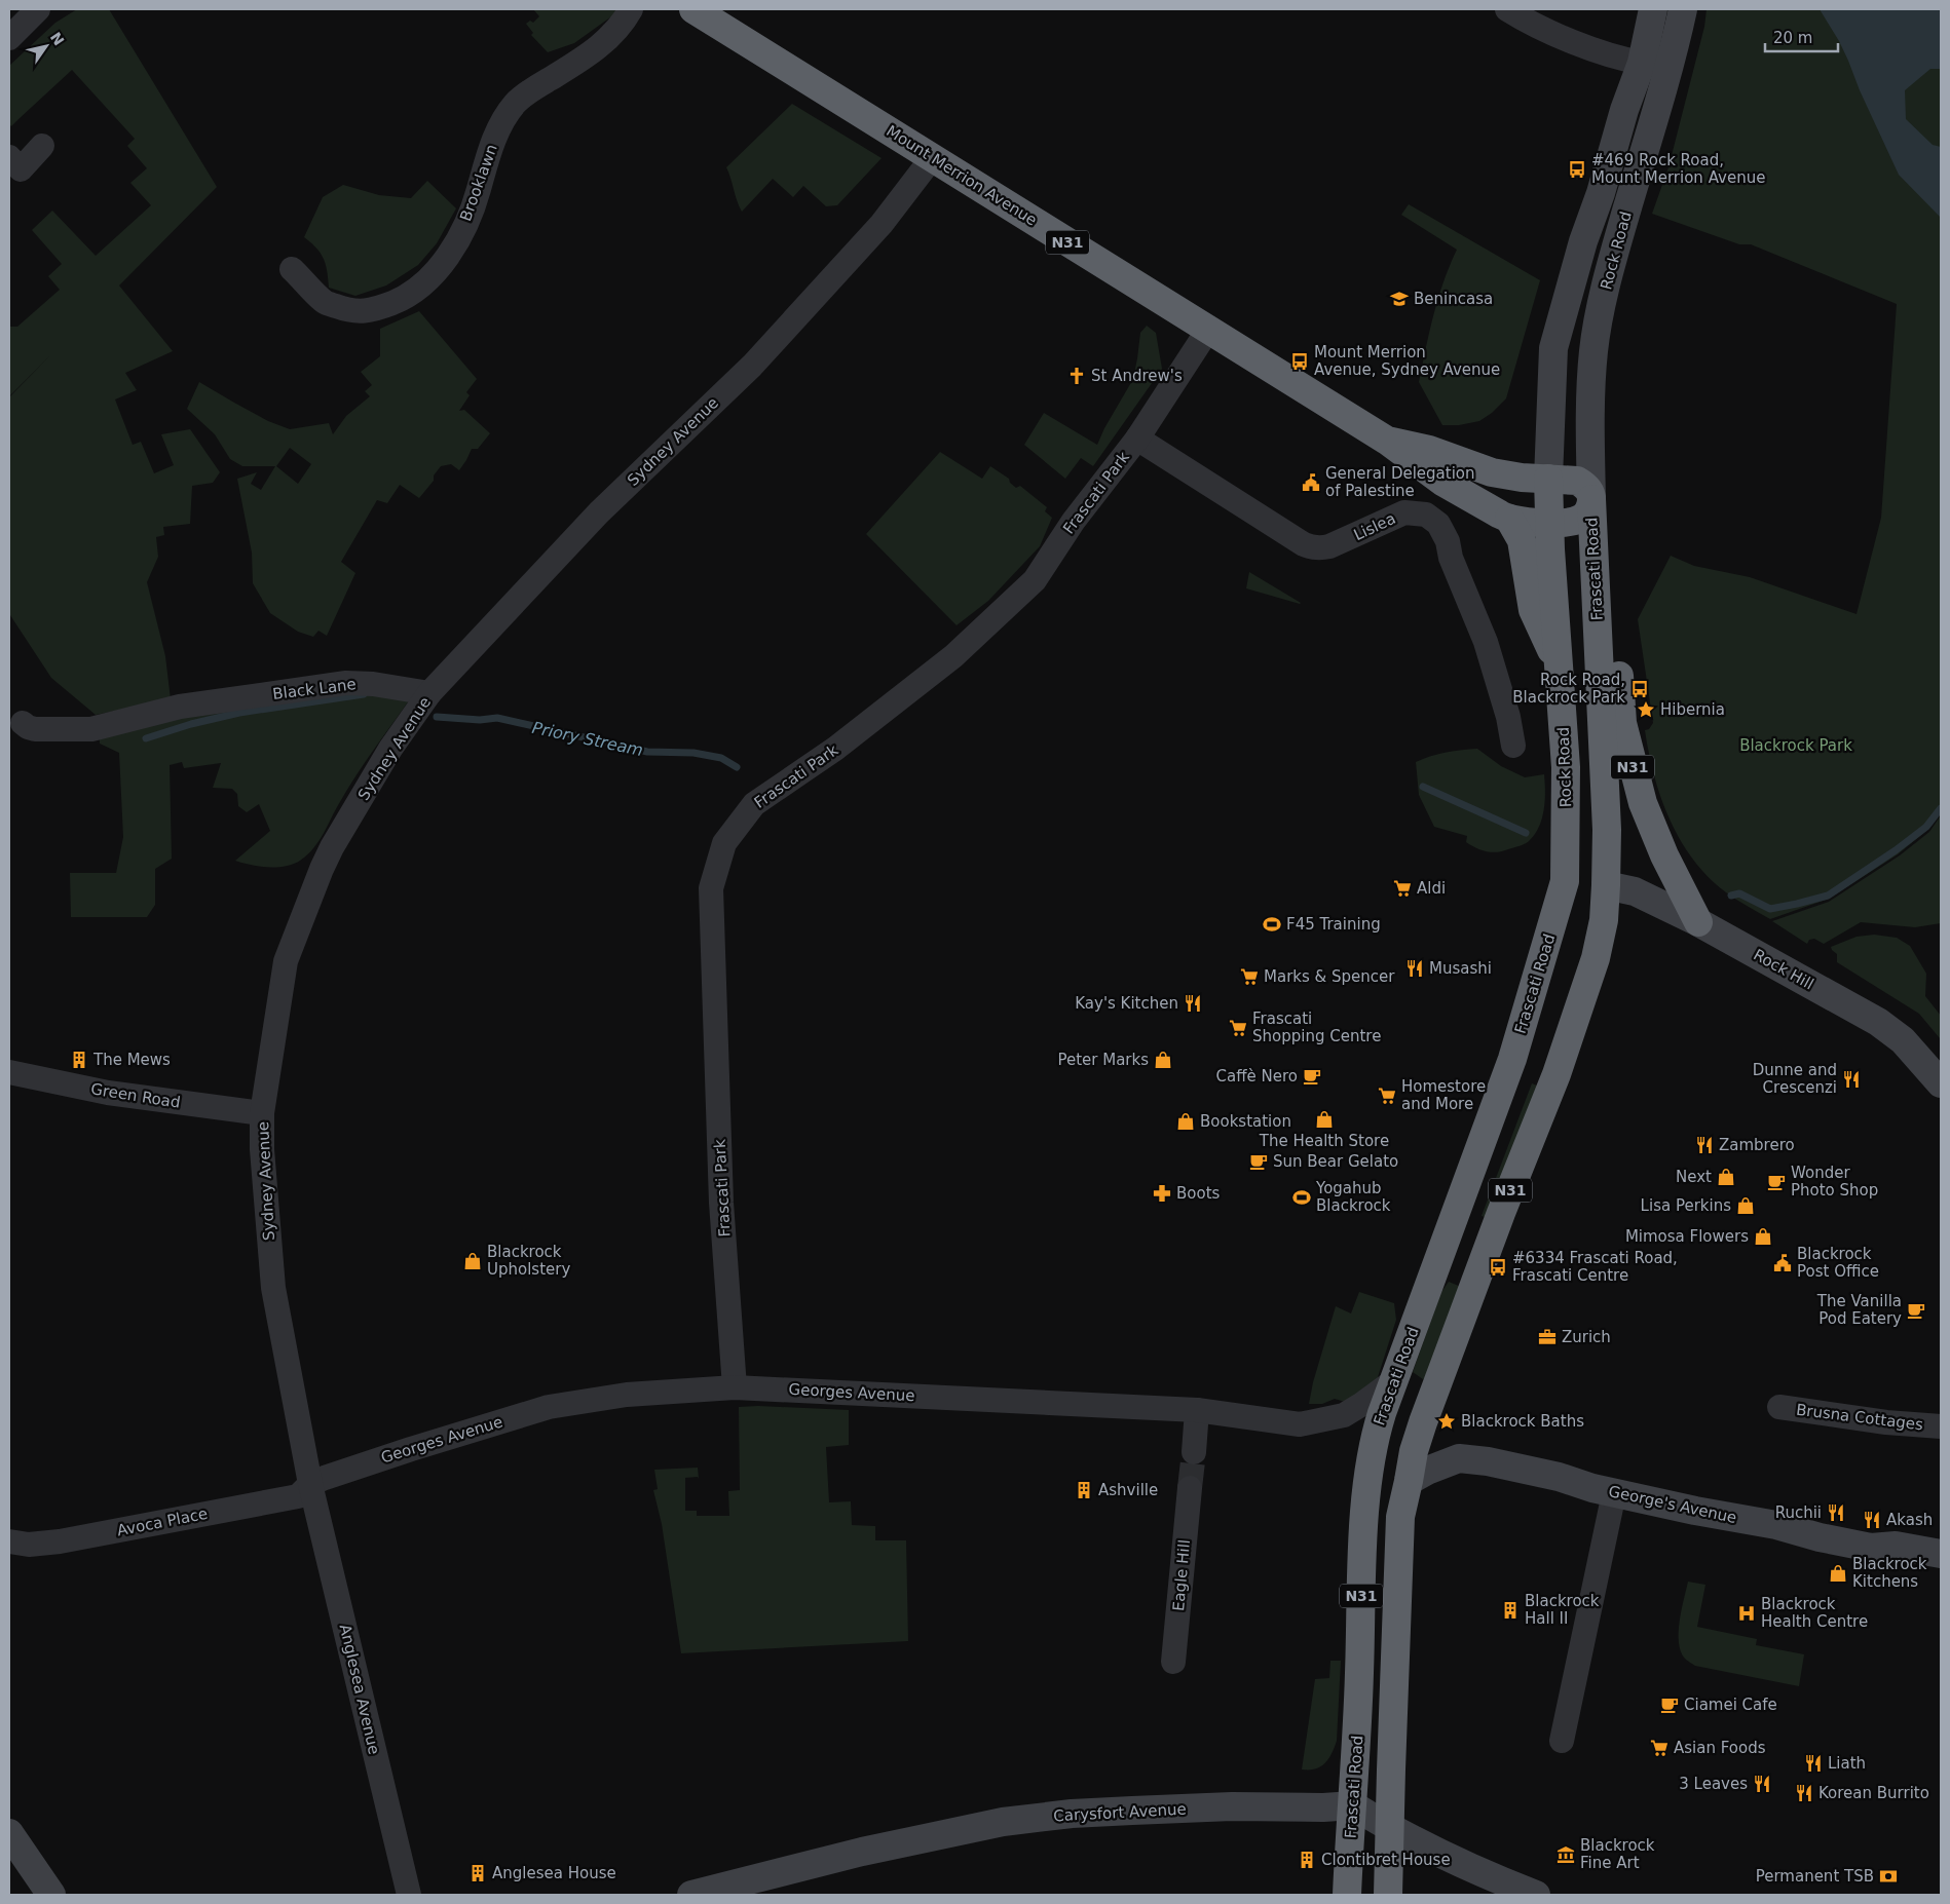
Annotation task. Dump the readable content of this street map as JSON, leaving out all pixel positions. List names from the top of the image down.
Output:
{
  "streets": {
    "highway": [
      "Mount Merrion Avenue",
      "N31",
      "Rock Road",
      "Frascati Road"
    ],
    "main road": ["Rock Hill", "George's Avenue", "Carysfort Avenue"],
    "street": [
      "Brooklawn",
      "Sydney Avenue",
      "Frascati Park",
      "Lislea",
      "Black Lane",
      "Green Road",
      "Georges Avenue",
      "Brusna Cottages",
      "Avoca Place",
      "Eagle Hill",
      "Anglesea Avenue"
    ]
  },
  "crossings": [
    ["Mount Merrion Avenue", "N31"],
    ["Mount Merrion Avenue", "Rock Road"],
    ["Mount Merrion Avenue", "Sydney Avenue"],
    ["Mount Merrion Avenue", "Frascati Park"],
    ["Mount Merrion Avenue", "Frascati Road"],
    ["N31", "Rock Road"],
    ["N31", "Frascati Road"],
    ["N31", "Rock Hill"],
    ["Rock Road", "Frascati Road"],
    ["Sydney Avenue", "Black Lane"],
    ["Sydney Avenue", "Green Road"],
    ["Sydney Avenue", "Georges Avenue"],
    ["Sydney Avenue", "Avoca Place"],
    ["Sydney Avenue", "Anglesea Avenue"],
    ["Frascati Park", "Lislea"],
    ["Frascati Park", "Georges Avenue"],
    ["Frascati Road", "Rock Hill"],
    ["Frascati Road", "Georges Avenue"],
    ["Frascati Road", "George's Avenue"],
    ["Frascati Road", "Carysfort Avenue"],
    ["Georges Avenue", "Avoca Place"],
    ["Georges Avenue", "Anglesea Avenue"],
    ["Avoca Place", "Anglesea Avenue"]
  ],
  "water": ["Priory Stream"],
  "parks": ["Blackrock Park"],
  "places": {
    "bus stop": [
      "#469 Rock Road, Mount Merrion Avenue",
      "Mount Merrion Avenue, Sydney Avenue",
      "Rock Road, Blackrock Park",
      "#6334 Frascati Road, Frascati Centre"
    ],
    "school or university": ["Benincasa"],
    "church": ["St Andrew's"],
    "public building": ["General Delegation of Palestine", "Blackrock Post Office"],
    "place": ["Hibernia", "Blackrock Baths"],
    "supermarket": [
      "Aldi",
      "Marks & Spencer",
      "Frascati Shopping Centre",
      "Homestore and More",
      "Asian Foods"
    ],
    "sports": ["F45 Training", "Yogahub Blackrock"],
    "restaurant": [
      "Musashi",
      "Kay's Kitchen",
      "Dunne and Crescenzi",
      "Zambrero",
      "Ruchii",
      "Akash",
      "Liath",
      "3 Leaves",
      "Korean Burrito"
    ],
    "building": [
      "The Mews",
      "Ashville",
      "Blackrock Hall II",
      "Clontibret House",
      "Anglesea House"
    ],
    "shop": [
      "Peter Marks",
      "The Health Store",
      "Bookstation",
      "Next",
      "Lisa Perkins",
      "Mimosa Flowers",
      "Blackrock Upholstery",
      "Blackrock Kitchens"
    ],
    "cafe": [
      "Caffè Nero",
      "Sun Bear Gelato",
      "Wonder Photo Shop",
      "The Vanilla Pod Eatery",
      "Ciamei Cafe"
    ],
    "pharmacy": ["Boots"],
    "office": ["Zurich"],
    "hospital": ["Blackrock Health Centre"],
    "museum": ["Blackrock Fine Art"],
    "bank": ["Permanent TSB"]
  },
  "scale_bar": "20 m",
  "north": "top right"
}
